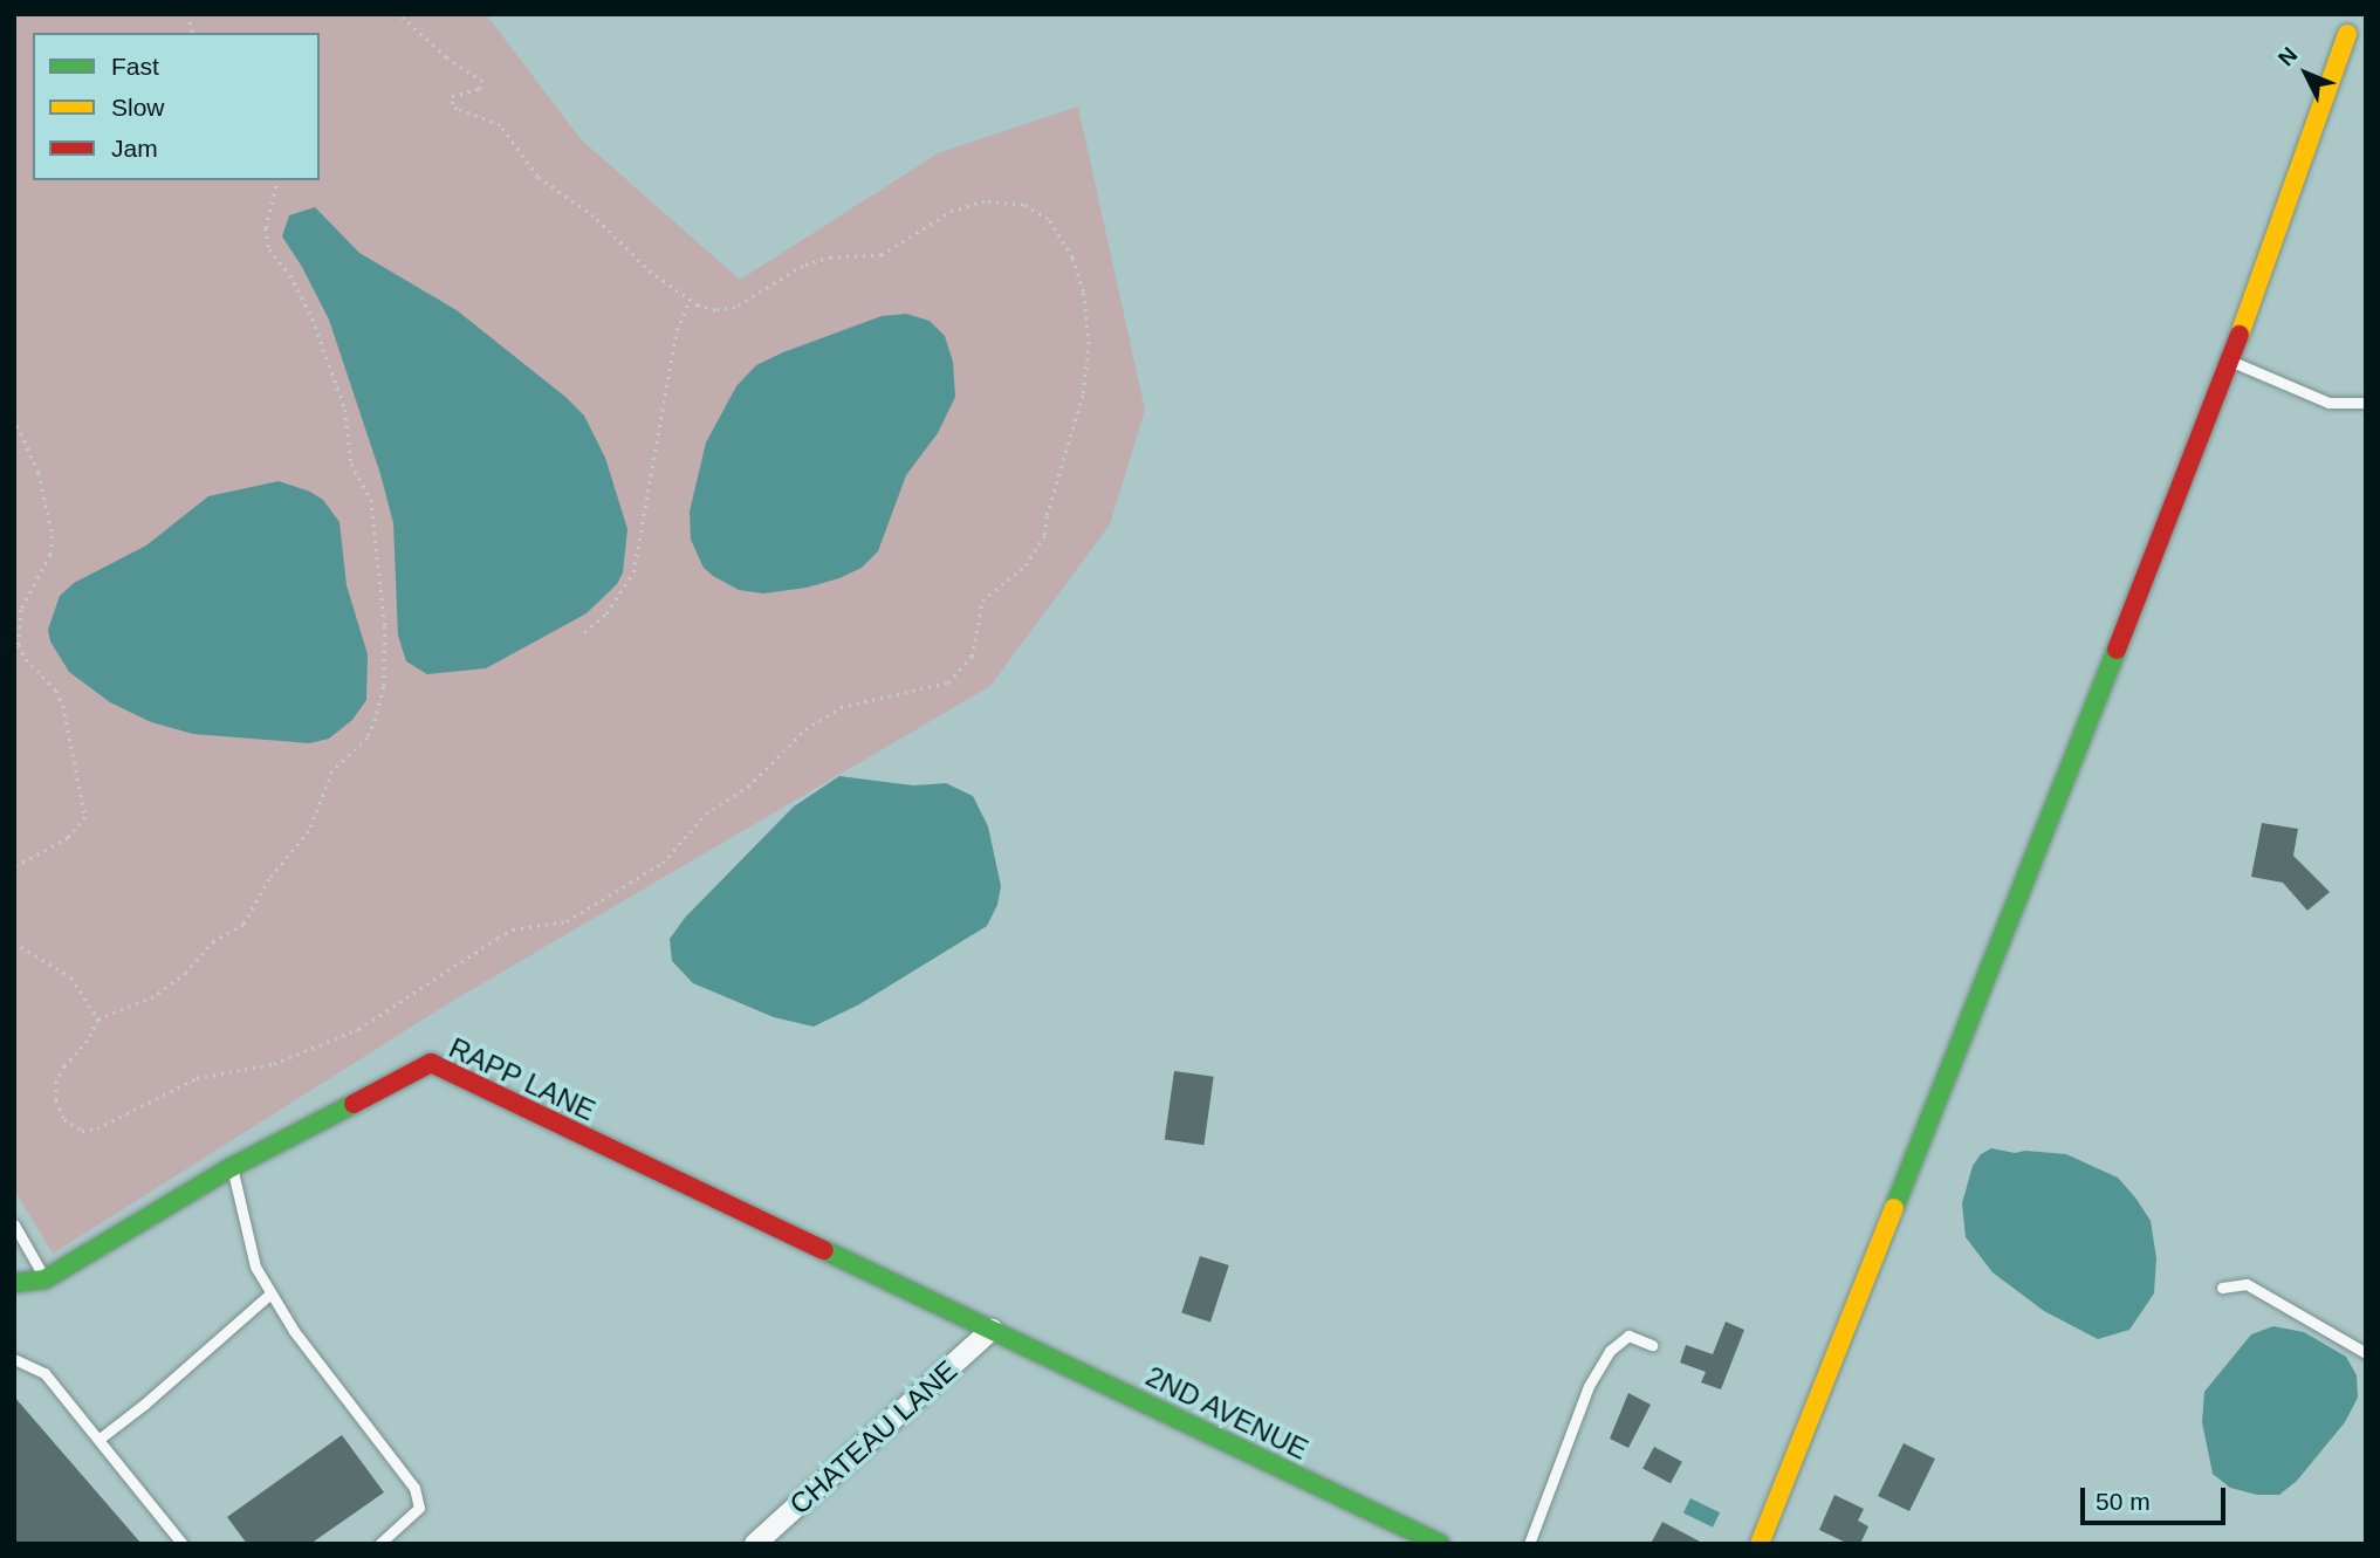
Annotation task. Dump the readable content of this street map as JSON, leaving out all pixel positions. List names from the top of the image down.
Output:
{
  "streets": {
    "street": ["RAPP LANE", "2ND AVENUE", "CHATEAU LANE"]
  },
  "crossings": [
    ["RAPP LANE", "2ND AVENUE"],
    ["RAPP LANE", "CHATEAU LANE"],
    ["2ND AVENUE", "CHATEAU LANE"]
  ],
  "legend": ["Fast", "Slow", "Jam"],
  "scale_bar": "50 m",
  "north": "top left"
}
